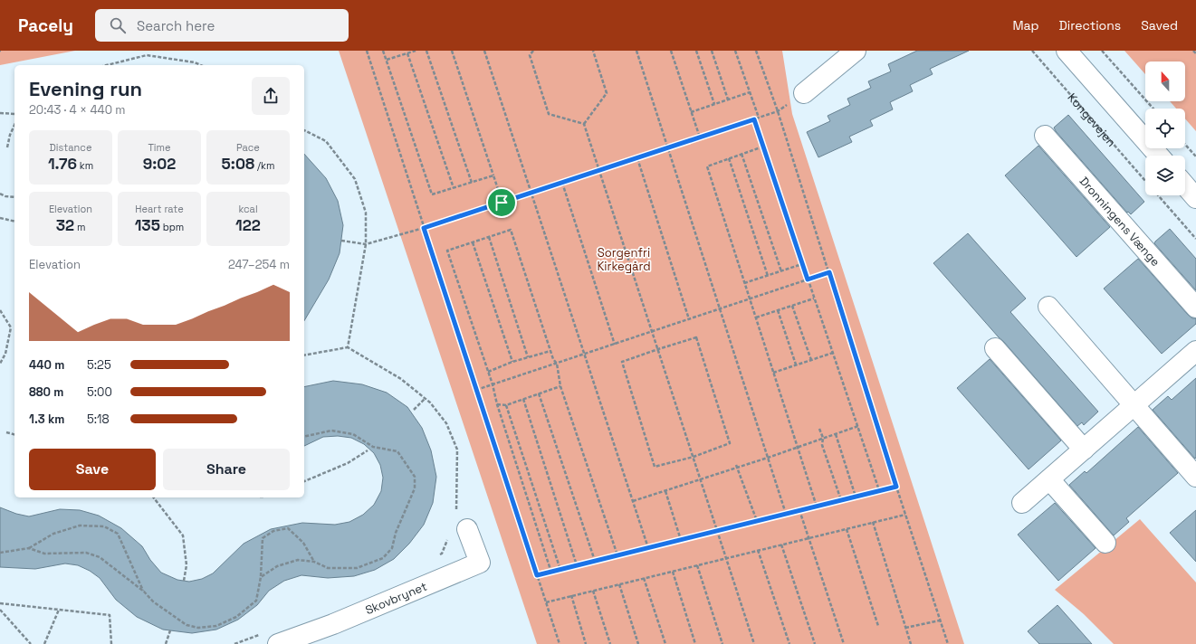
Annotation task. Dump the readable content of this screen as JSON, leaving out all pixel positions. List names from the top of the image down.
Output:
{
  "streets": {
    "street": ["Dronningens Vænge", "Skovbrynet"],
    "path": ["Kongevejen"]
  },
  "parks": ["Sorgenfri Kirkegård"],
  "north": "top",
  "page": {
    "header": "Pacely",
    "search": "Search here",
    "nav": ["Map", "Directions", "Saved"],
    "heading": ["Evening run", "20:43 · 4 × 440 m"],
    "stats": [
      ["Distance", "1.76 km"],
      ["Time", "9:02"],
      ["Pace", "5:08 /km"],
      ["Elevation", "32 m"],
      ["Heart rate", "135 bpm"],
      ["kcal", "122"]
    ],
    "chart": ["Elevation", "247–254 m"],
    "list": [
      {
        "name": "440 m",
        "note": "5:25"
      },
      {
        "name": "880 m",
        "note": "5:00"
      },
      {
        "name": "1.3 km",
        "note": "5:18"
      }
    ],
    "buttons": ["Save", "Share"]
  }
}
